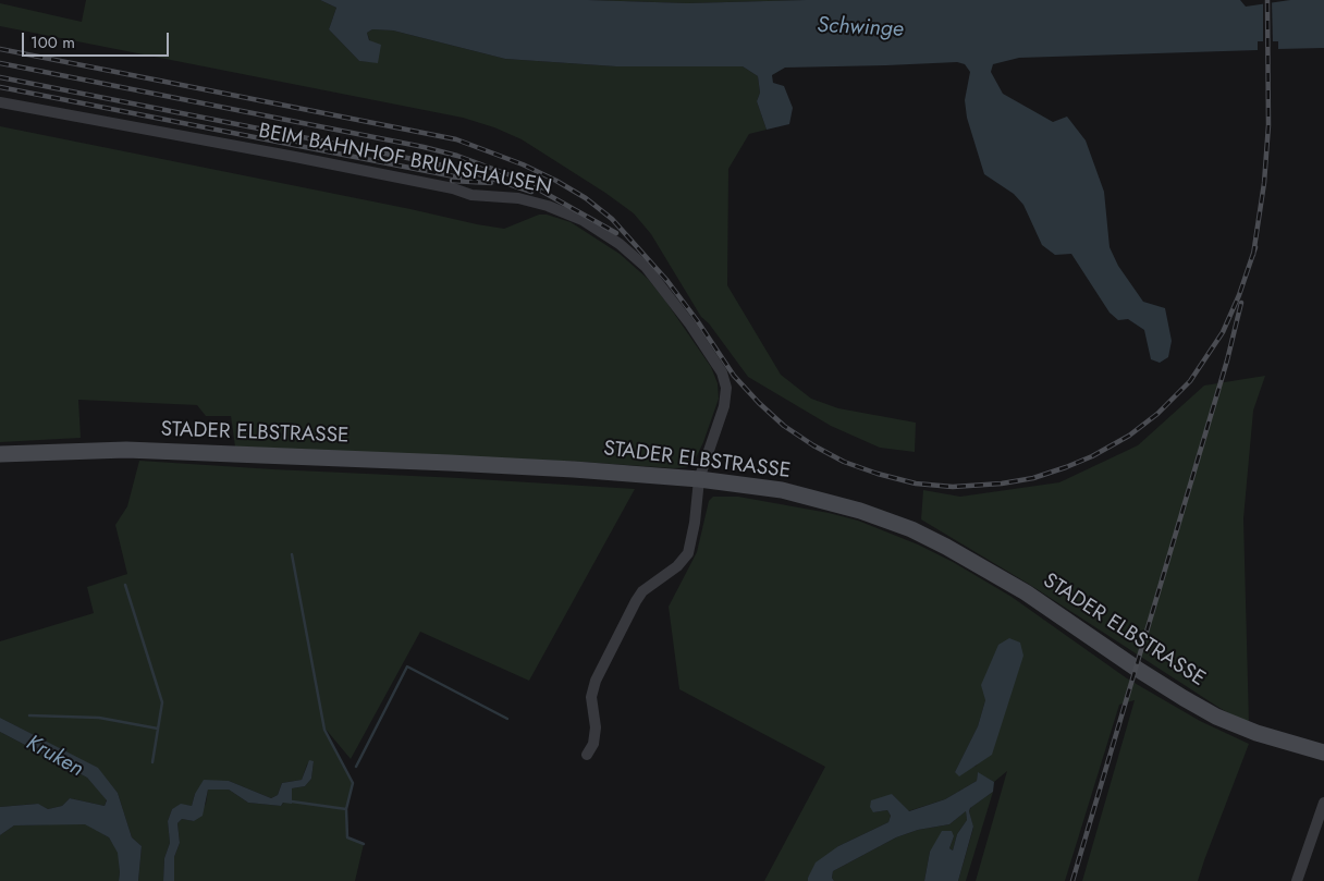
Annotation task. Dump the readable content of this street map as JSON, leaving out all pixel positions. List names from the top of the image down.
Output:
{
  "streets": {
    "street": ["BEIM BAHNHOF BRUNSHAUSEN", "STADER ELBSTRASSE"]
  },
  "crossings": [
    ["BEIM BAHNHOF BRUNSHAUSEN", "STADER ELBSTRASSE"]
  ],
  "water": ["Schwinge", "Kruken"],
  "scale_bar": "100 m"
}
